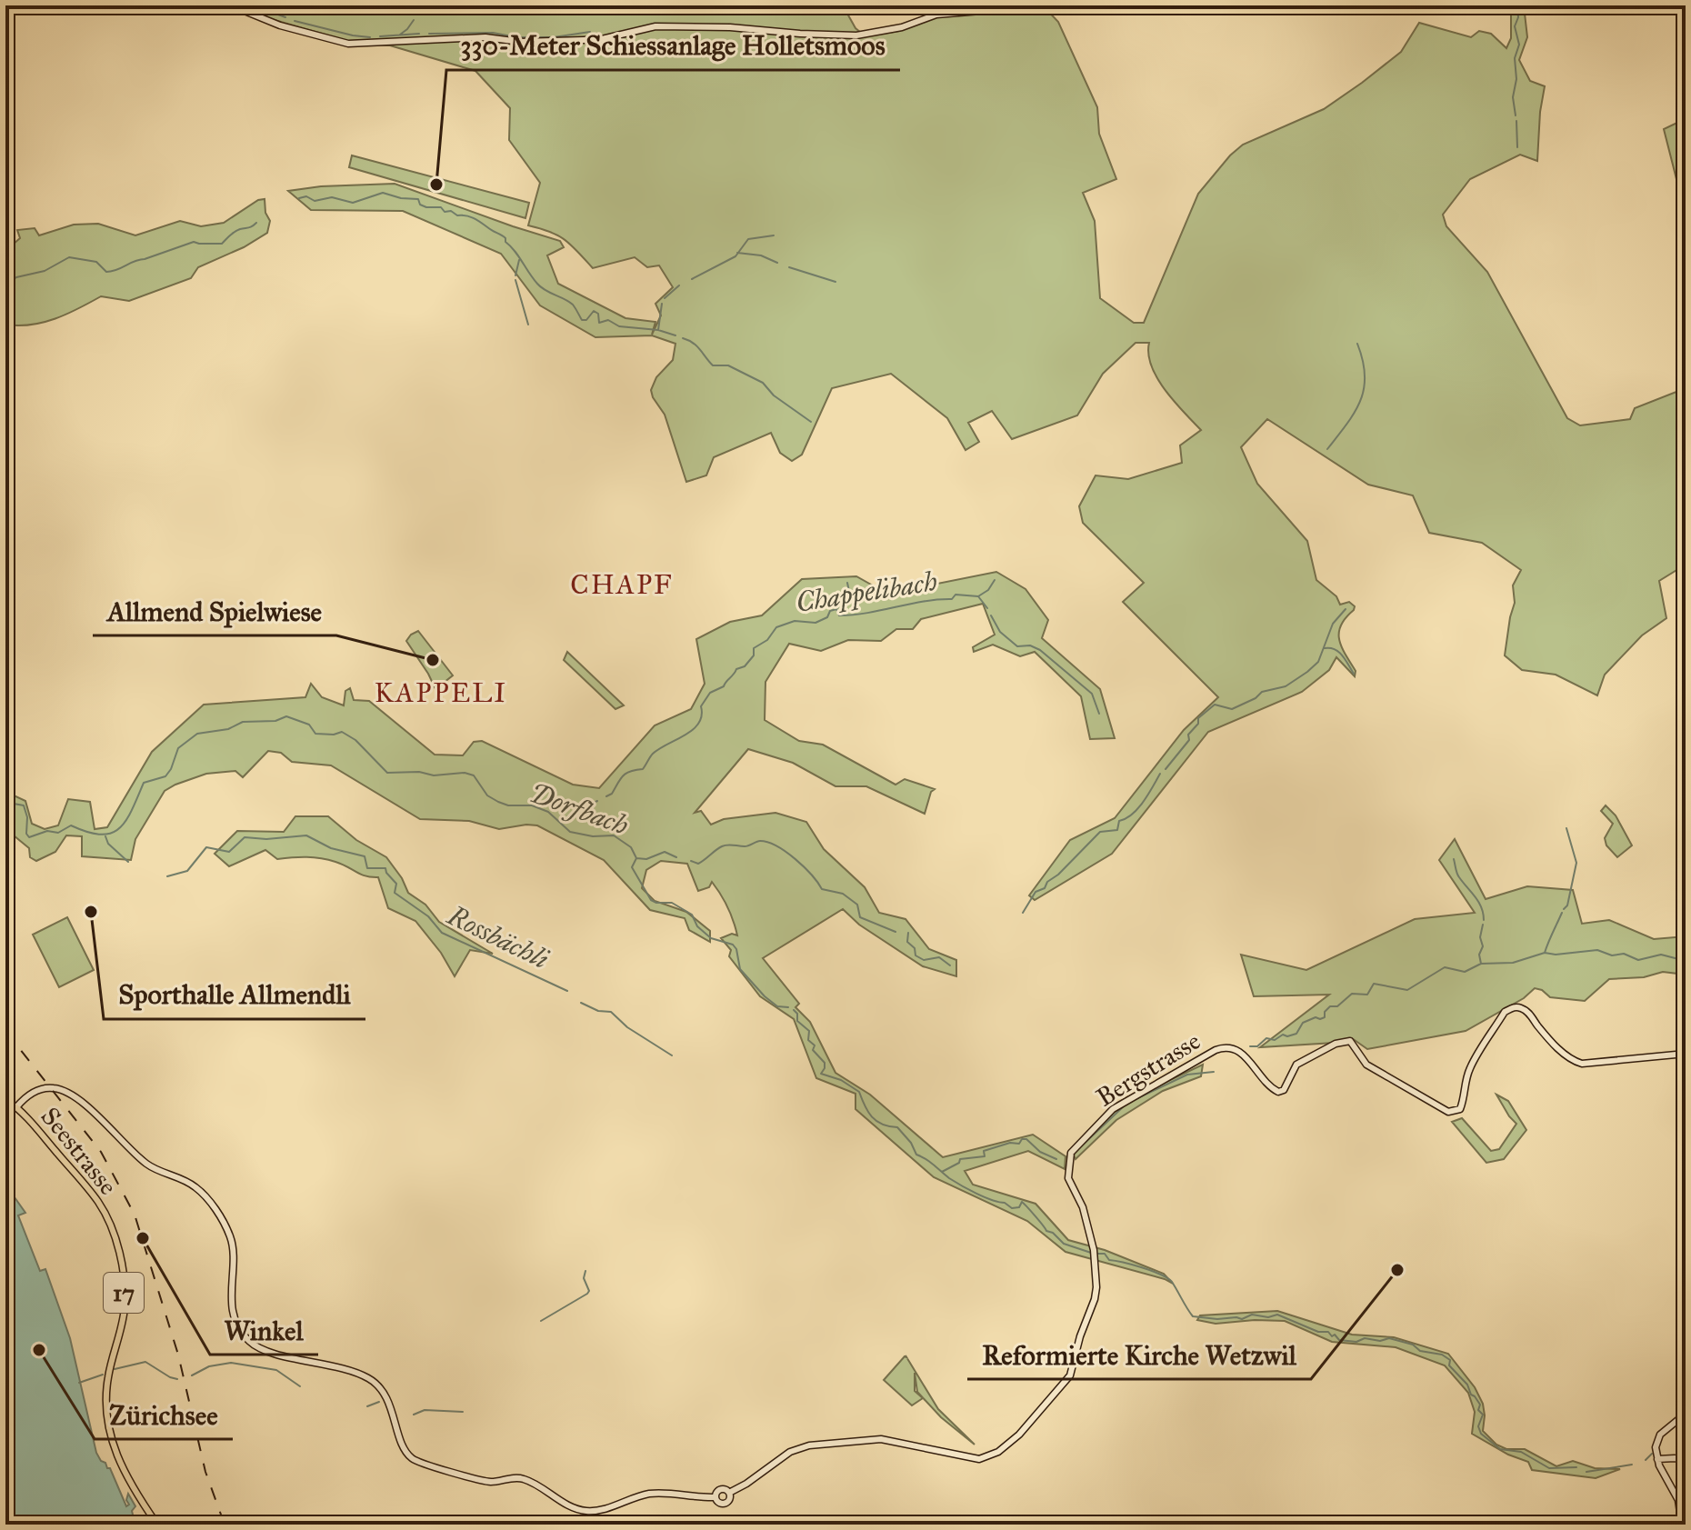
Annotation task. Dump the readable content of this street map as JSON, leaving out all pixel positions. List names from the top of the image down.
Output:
{
  "streets": {
    "main road": ["Seestrasse", "17"],
    "street": ["Bergstrasse"]
  },
  "crossings": [
    ["Bergstrasse", "Seestrasse"]
  ],
  "districts": ["CHAPF", "KAPPELI"],
  "water": ["Chappelibach", "Dorfbach", "Rossbächli"],
  "places": [
    "330-Meter Schiessanlage Holletsmoos",
    "Allmend Spielwiese",
    "Sporthalle Allmendli",
    "Winkel",
    "Reformierte Kirche Wetzwil",
    "Zürichsee"
  ]
}
